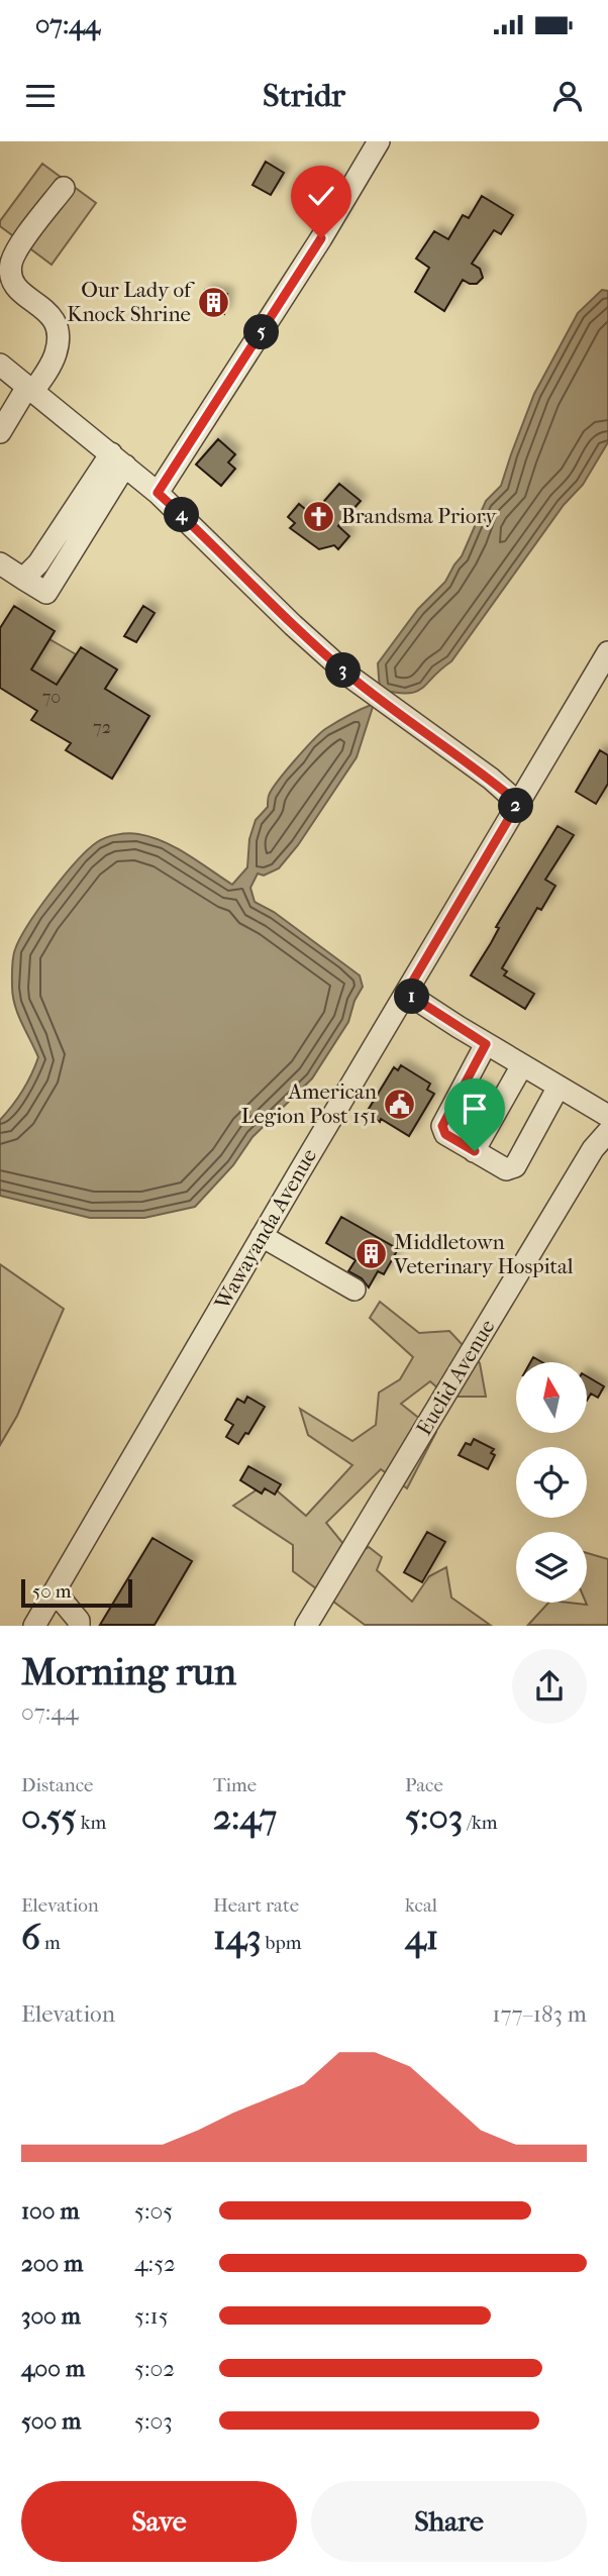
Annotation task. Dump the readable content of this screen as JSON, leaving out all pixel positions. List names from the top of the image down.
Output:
{
  "streets": {
    "street": ["Wawayanda Avenue", "Euclid Avenue"]
  },
  "places": {
    "building": ["Our Lady of Knock Shrine", "Middletown Veterinary Hospital"],
    "church": ["Brandsma Priory"],
    "public building": ["American Legion Post 151"]
  },
  "house_numbers": ["70", "72"],
  "scale_bar": "50 m",
  "north": "top",
  "page": {
    "status": "07:44",
    "header": "Stridr",
    "pins": [
      "5",
      "4",
      "3",
      "2",
      "1"
    ],
    "scale": "50 m",
    "heading": ["Morning run", "07:44"],
    "stats": [
      ["Distance", "0.55 km"],
      ["Time", "2:47"],
      ["Pace", "5:03 /km"],
      ["Elevation", "6 m"],
      ["Heart rate", "143 bpm"],
      ["kcal", "41"]
    ],
    "chart": ["Elevation", "177–183 m"],
    "list": [
      {
        "name": "100 m",
        "note": "5:05"
      },
      {
        "name": "200 m",
        "note": "4:52"
      },
      {
        "name": "300 m",
        "note": "5:15"
      },
      {
        "name": "400 m",
        "note": "5:02"
      },
      {
        "name": "500 m",
        "note": "5:03"
      }
    ],
    "buttons": ["Save", "Share"]
  }
}
